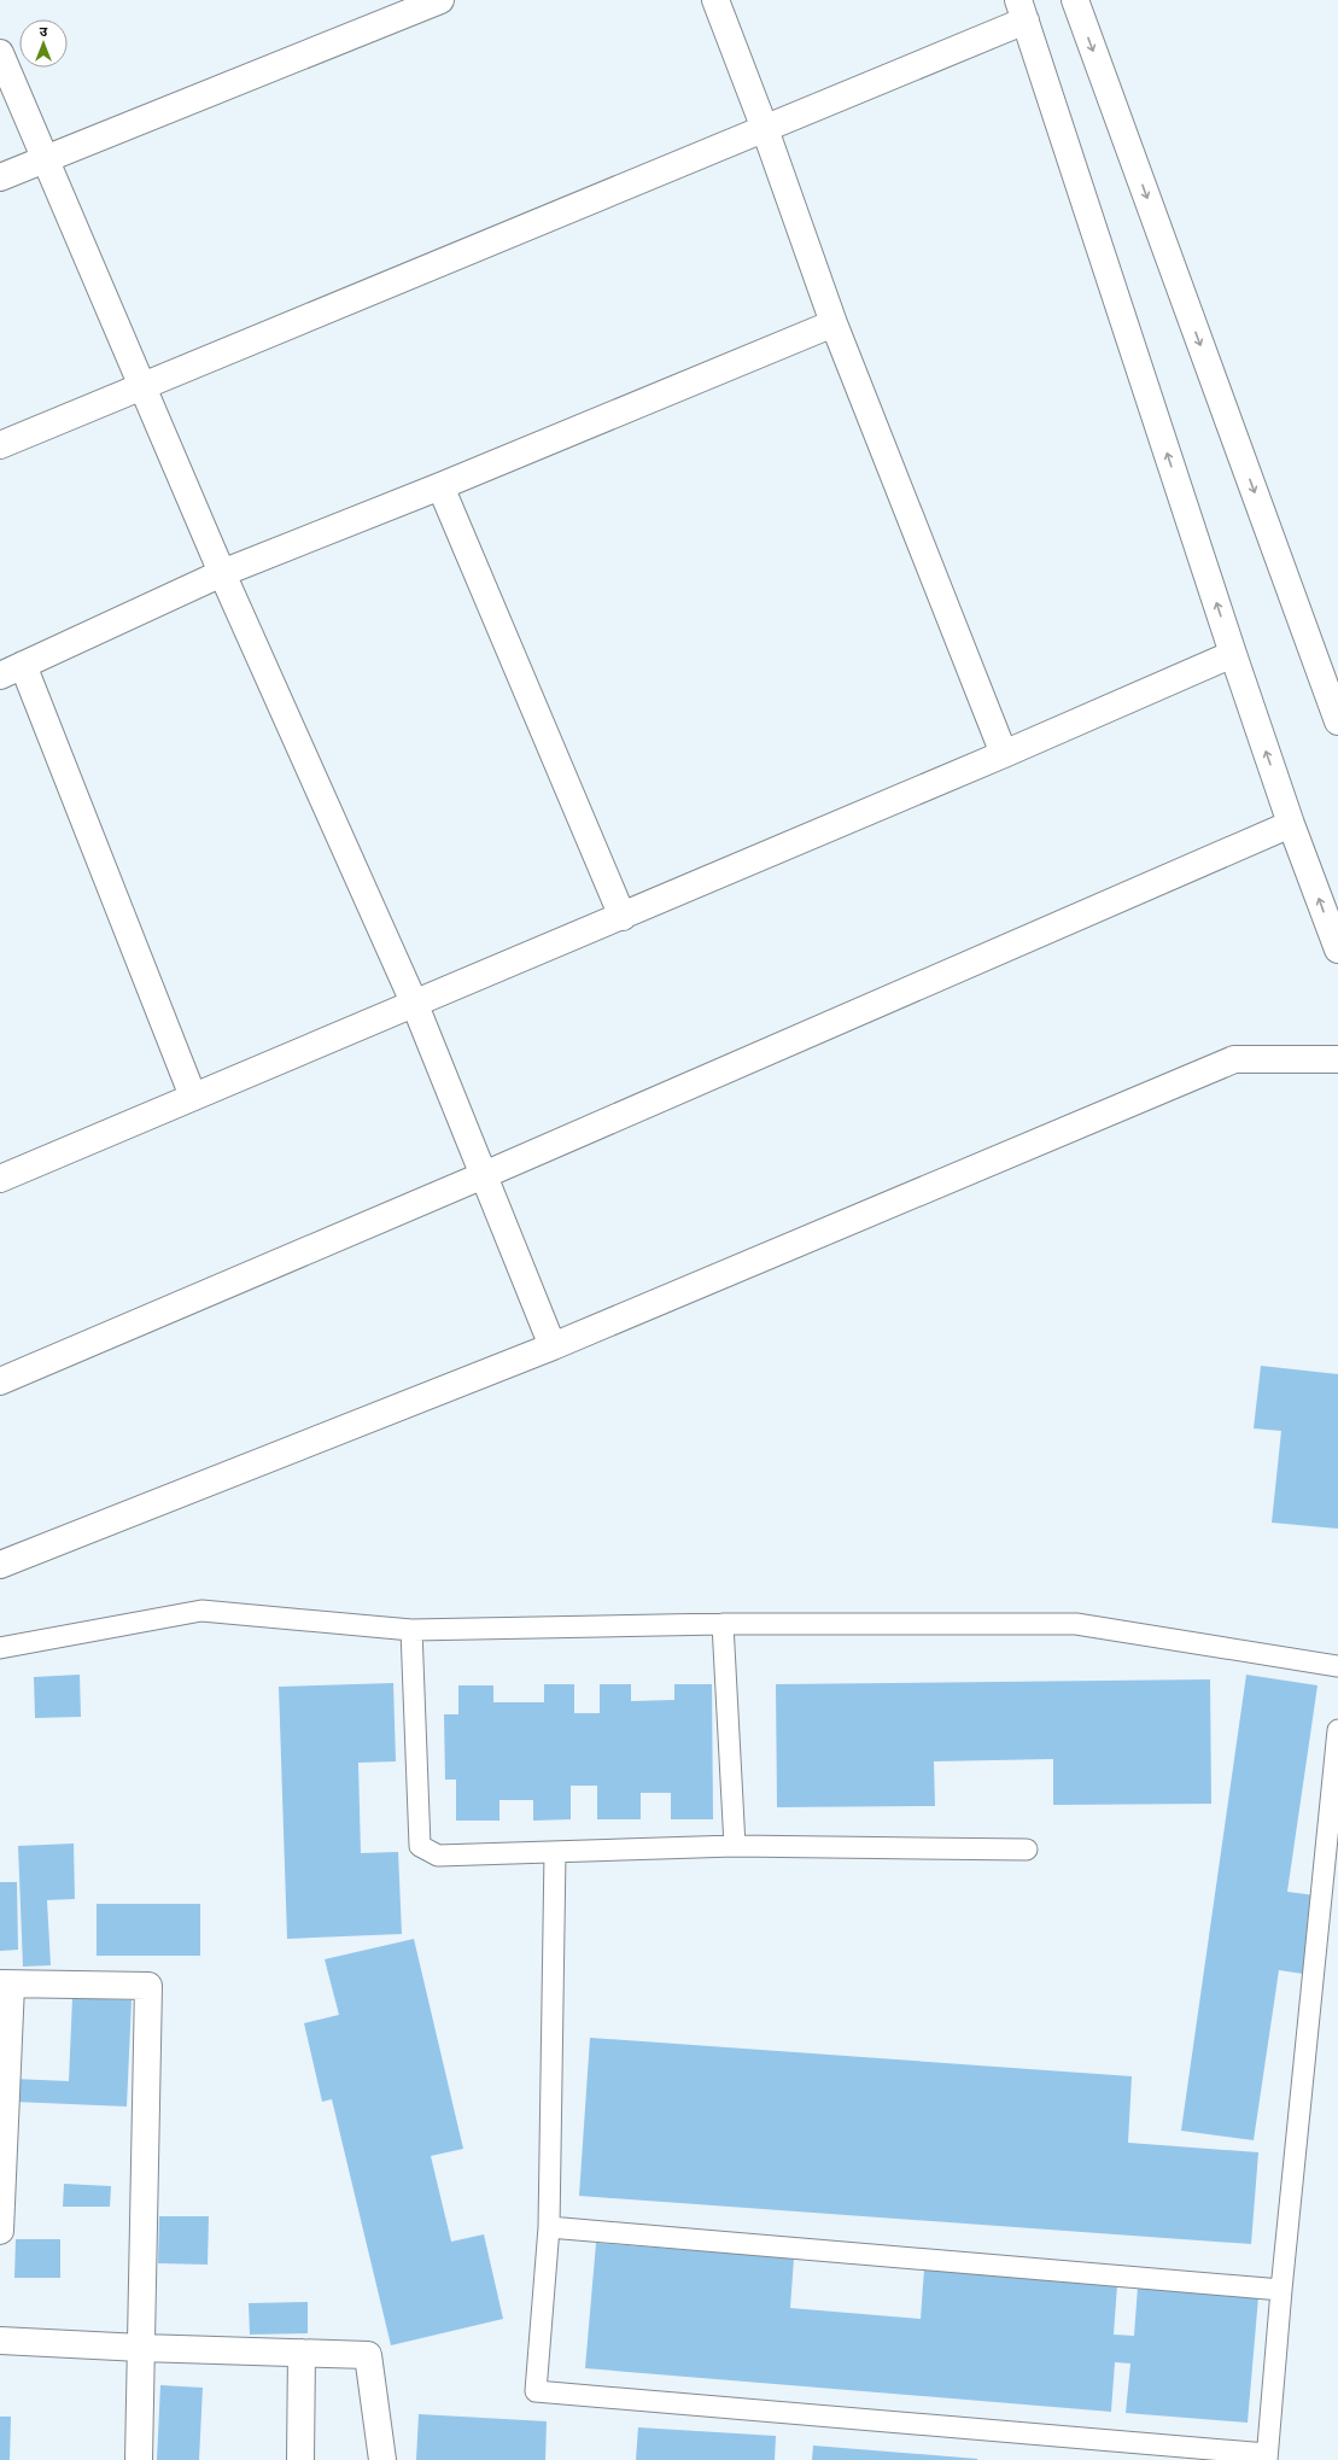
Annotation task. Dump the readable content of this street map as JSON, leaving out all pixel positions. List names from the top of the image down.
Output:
{
  "north": "top"
}
